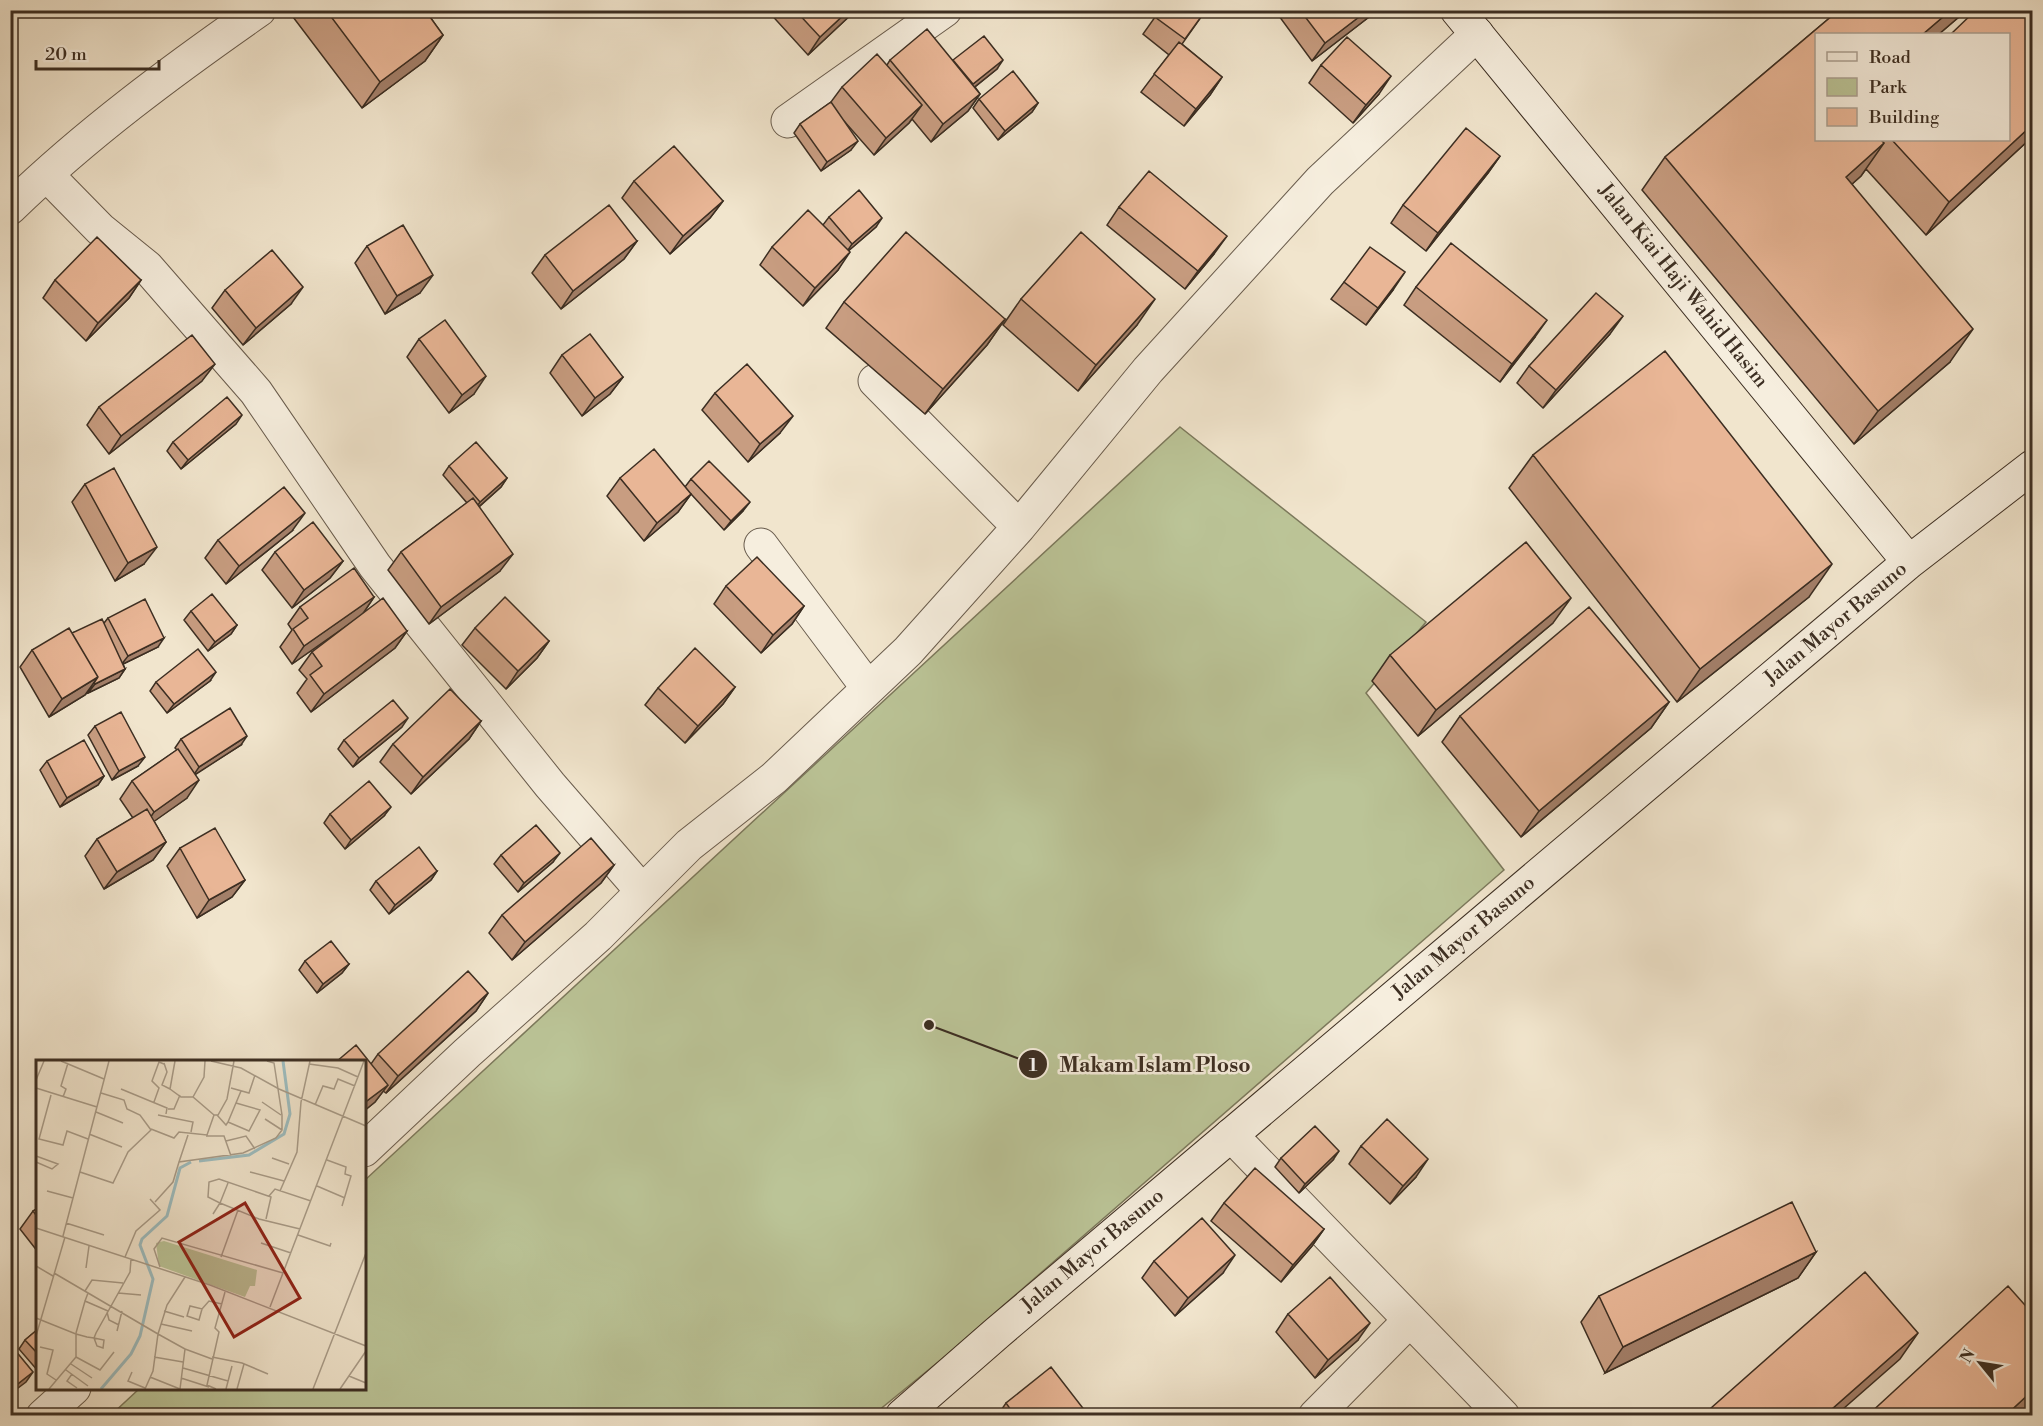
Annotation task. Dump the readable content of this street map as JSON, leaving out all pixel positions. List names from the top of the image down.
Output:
{
  "streets": {
    "street": ["Jalan Kiai Haji Wahid Hasim", "Jalan Mayor Basuno"]
  },
  "crossings": [
    ["Jalan Kiai Haji Wahid Hasim", "Jalan Mayor Basuno"]
  ],
  "places": ["Makam Islam Ploso"],
  "legend": ["Road", "Park", "Building"],
  "scale_bar": "20 m",
  "north": "top left"
}
